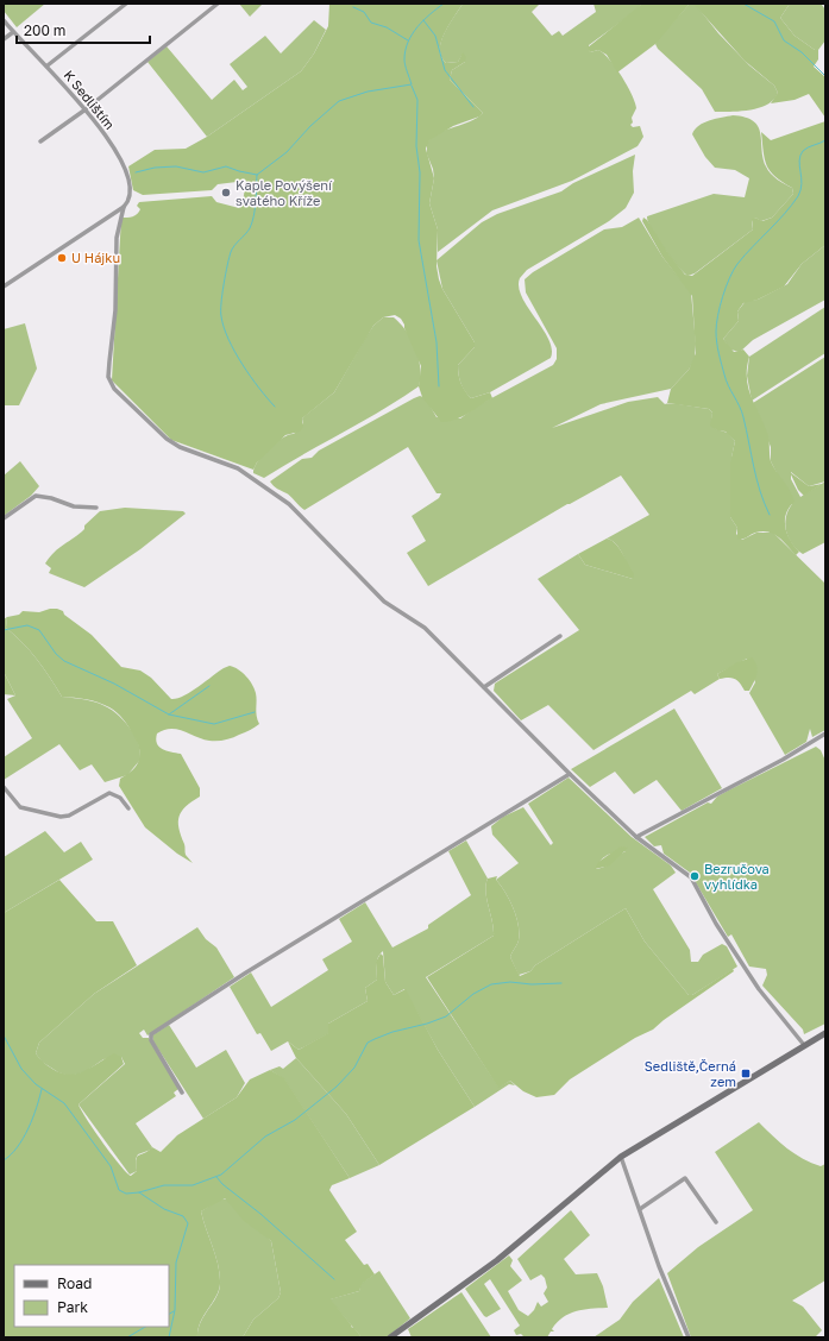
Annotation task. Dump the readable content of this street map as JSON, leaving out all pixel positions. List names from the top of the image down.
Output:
{
  "streets": {
    "street": ["K Sedlištím"]
  },
  "places": {
    "other": ["Kaple Povýšení svatého Kříže", "U Hájku", "Bezručova vyhlídka"],
    "transit": ["Sedliště,Černá zem"]
  },
  "legend": ["Road", "Park"],
  "scale_bar": "200 m"
}
